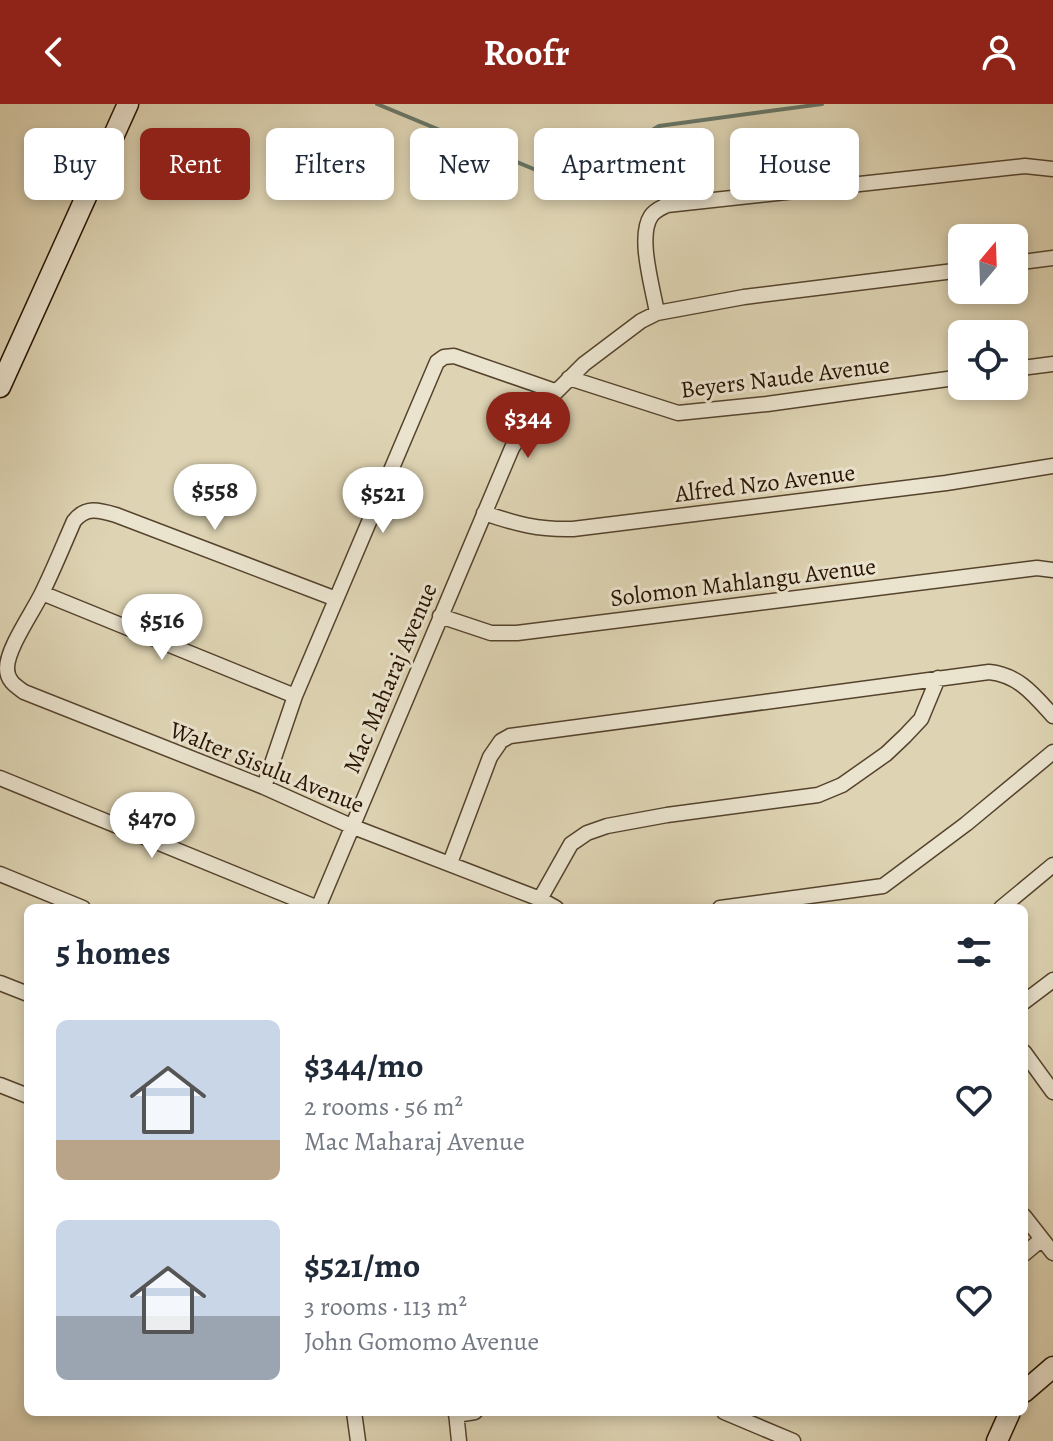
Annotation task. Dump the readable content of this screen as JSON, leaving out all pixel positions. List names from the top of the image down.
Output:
{
  "streets": {
    "street": [
      "Beyers Naude Avenue",
      "Alfred Nzo Avenue",
      "Solomon Mahlangu Avenue",
      "Mac Maharaj Avenue",
      "Walter Sisulu Avenue"
    ]
  },
  "crossings": [
    ["Beyers Naude Avenue", "Mac Maharaj Avenue"],
    ["Alfred Nzo Avenue", "Mac Maharaj Avenue"],
    ["Solomon Mahlangu Avenue", "Mac Maharaj Avenue"],
    ["Mac Maharaj Avenue", "Walter Sisulu Avenue"]
  ],
  "north": "top",
  "page": {
    "header": "Roofr",
    "chip": [
      "Buy",
      "Rent",
      "Filters",
      "New",
      "Apartment",
      "House"
    ],
    "price": [
      "$344",
      "$558",
      "$521",
      "$516",
      "$470"
    ],
    "heading": "5 homes",
    "list": [
      {
        "name": "$344/mo",
        "note": "2 rooms · 56 m² · Mac Maharaj Avenue"
      },
      {
        "name": "$521/mo",
        "note": "3 rooms · 113 m² · John Gomomo Avenue"
      }
    ]
  }
}
